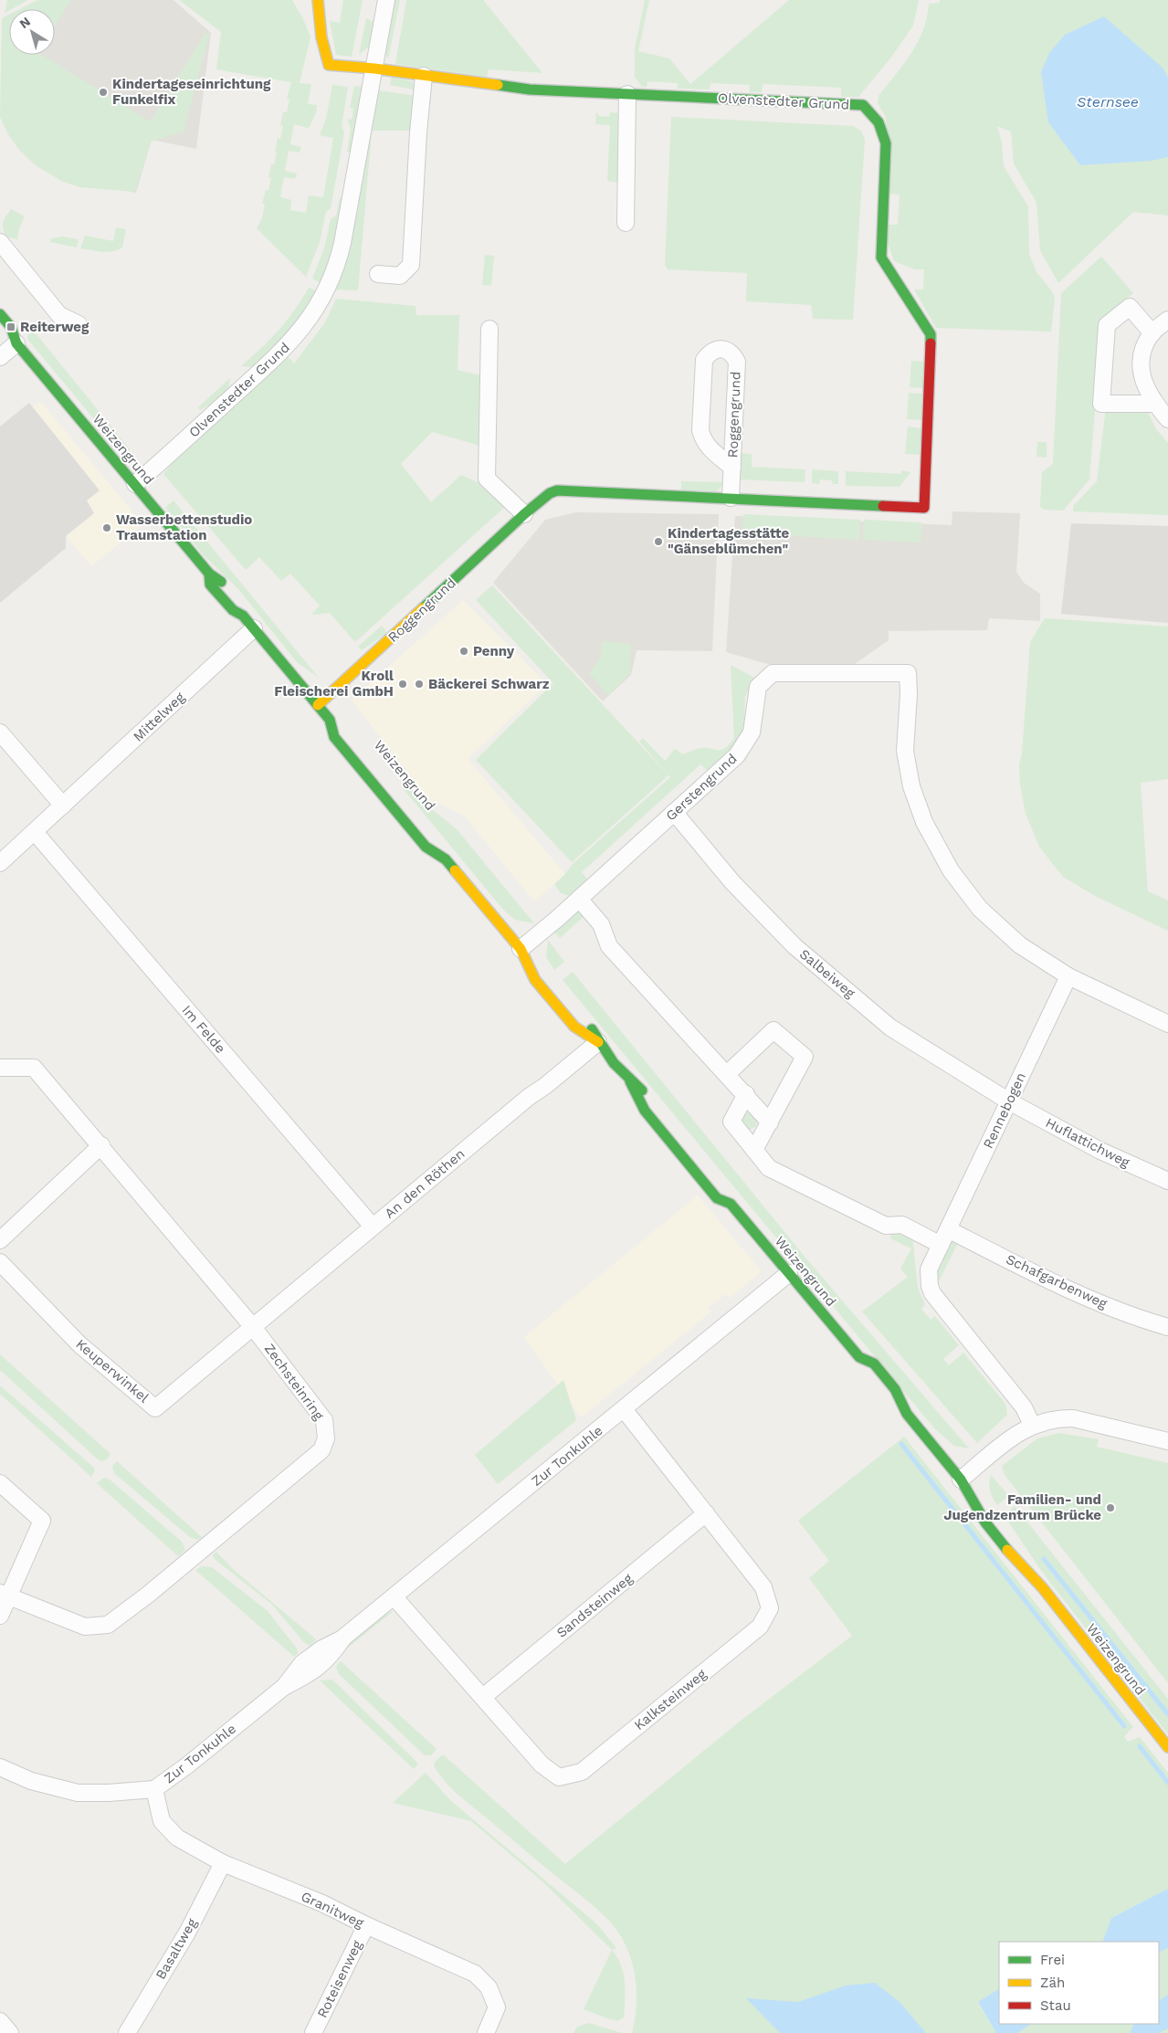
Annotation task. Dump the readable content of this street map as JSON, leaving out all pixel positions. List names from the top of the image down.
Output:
{
  "streets": {
    "main road": ["Olvenstedter Grund", "Roggengrund", "Weizengrund"],
    "street": [
      "Mittelweg",
      "Gerstengrund",
      "Salbeiweg",
      "Im Felde",
      "Rennebogen",
      "Huflattichweg",
      "An den Röthen",
      "Schafgarbenweg",
      "Keuperwinkel",
      "Zechsteinring",
      "Zur Tonkuhle",
      "Sandsteinweg",
      "Kalksteinweg",
      "Granitweg",
      "Basaltweg",
      "Roteisenweg"
    ]
  },
  "crossings": [
    ["Olvenstedter Grund", "Roggengrund"],
    ["Olvenstedter Grund", "Weizengrund"],
    ["Roggengrund", "Weizengrund"],
    ["Weizengrund", "Mittelweg"],
    ["Weizengrund", "Gerstengrund"],
    ["Weizengrund", "An den Röthen"],
    ["Weizengrund", "Zur Tonkuhle"],
    ["Mittelweg", "Im Felde"],
    ["Gerstengrund", "Salbeiweg"],
    ["Gerstengrund", "Rennebogen"],
    ["Salbeiweg", "Rennebogen"],
    ["Salbeiweg", "Huflattichweg"],
    ["Im Felde", "An den Röthen"],
    ["Rennebogen", "Huflattichweg"],
    ["Rennebogen", "Schafgarbenweg"],
    ["An den Röthen", "Keuperwinkel"],
    ["An den Röthen", "Zechsteinring"],
    ["Keuperwinkel", "Zechsteinring"],
    ["Zur Tonkuhle", "Kalksteinweg"],
    ["Zur Tonkuhle", "Granitweg"],
    ["Sandsteinweg", "Kalksteinweg"],
    ["Granitweg", "Basaltweg"],
    ["Granitweg", "Roteisenweg"]
  ],
  "water": ["Sternsee"],
  "places": {
    "other": [
      "Kindertageseinrichtung Funkelfix",
      "Wasserbettenstudio Traumstation",
      "Kindertagesstätte \"Gänseblümchen\"",
      "Penny",
      "Kroll Fleischerei GmbH",
      "Bäckerei Schwarz",
      "Familien- und Jugendzentrum Brücke"
    ],
    "transit": ["Reiterweg"]
  },
  "legend": ["Frei", "Zäh", "Stau"],
  "north": "top left"
}
